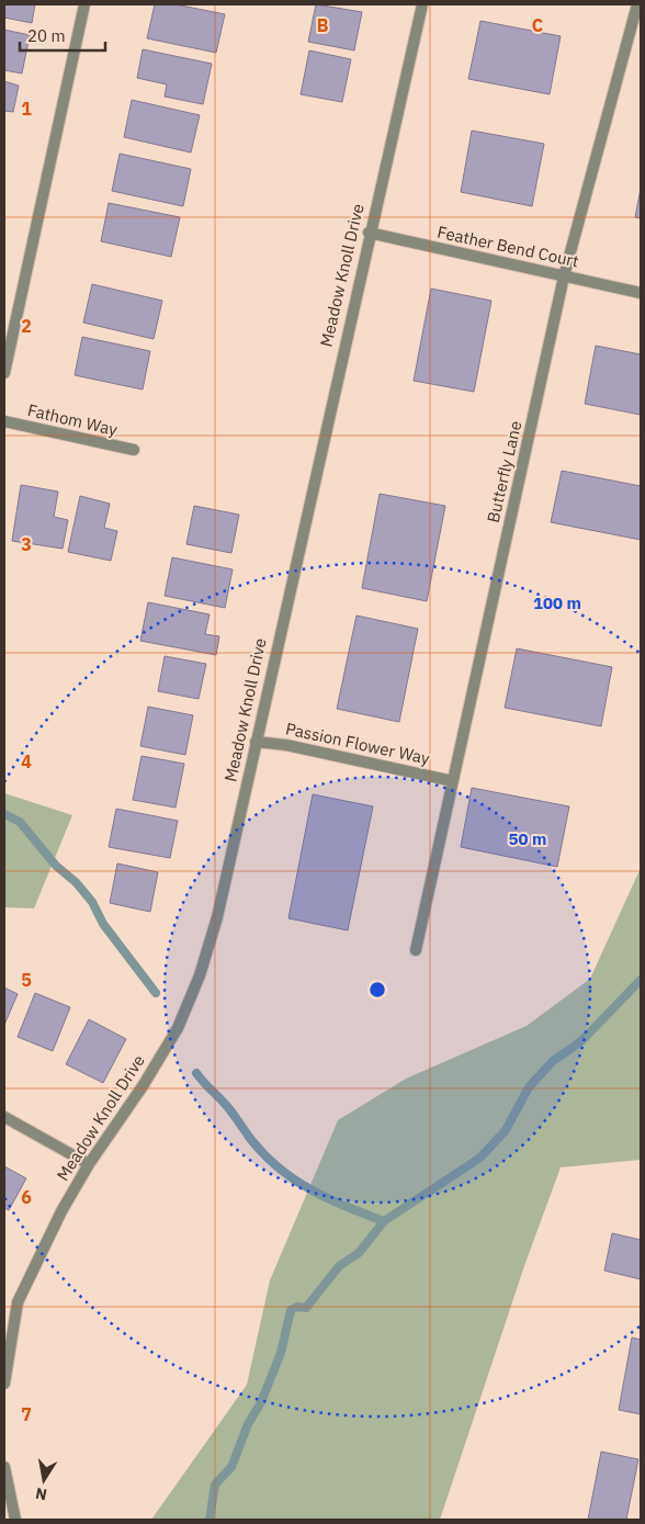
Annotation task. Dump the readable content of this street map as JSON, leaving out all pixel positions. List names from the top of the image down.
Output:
{
  "streets": {
    "street": [
      "Feather Bend Court",
      "Meadow Knoll Drive",
      "Fathom Way",
      "Butterfly Lane",
      "Passion Flower Way"
    ]
  },
  "crossings": [
    ["Feather Bend Court", "Meadow Knoll Drive"],
    ["Feather Bend Court", "Butterfly Lane"],
    ["Meadow Knoll Drive", "Passion Flower Way"],
    ["Butterfly Lane", "Passion Flower Way"]
  ],
  "scale_bar": "20 m",
  "north": "bottom",
  "grid": {
    "columns": ["B", "C"],
    "rows": [
      "1",
      "2",
      "3",
      "4",
      "5",
      "6",
      "7"
    ]
  },
  "rings": ["100 m", "50 m"]
}
